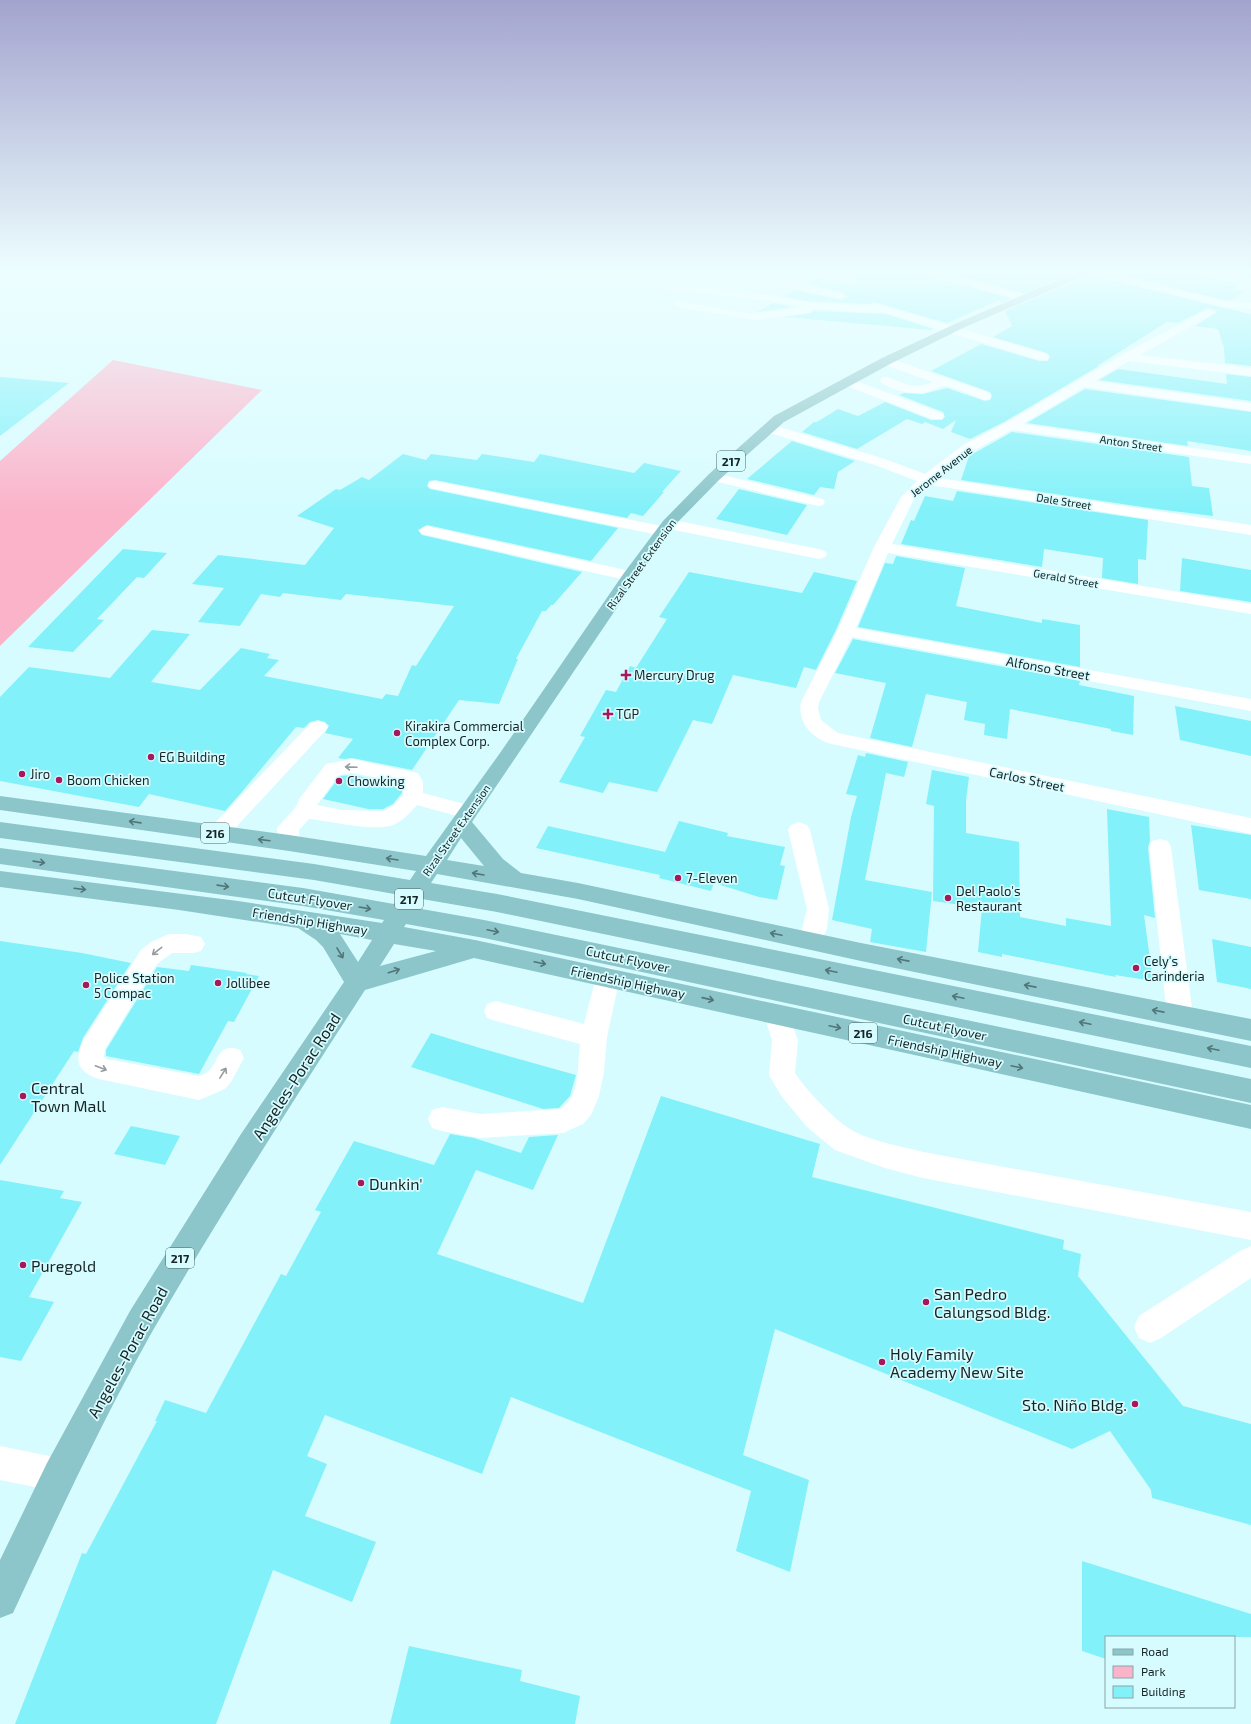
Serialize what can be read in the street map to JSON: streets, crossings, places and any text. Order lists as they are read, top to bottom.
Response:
{
  "streets": {
    "main road": [
      "217",
      "Rizal Street Extension",
      "216",
      "Cutcut Flyover",
      "Friendship Highway",
      "Angeles-Porac Road"
    ],
    "street": [
      "Anton Street",
      "Jerome Avenue",
      "Dale Street",
      "Gerald Street",
      "Alfonso Street",
      "Carlos Street"
    ]
  },
  "crossings": [
    ["Anton Street", "Jerome Avenue"],
    ["Jerome Avenue", "Dale Street"],
    ["Jerome Avenue", "Gerald Street"],
    ["Jerome Avenue", "Alfonso Street"],
    ["Jerome Avenue", "Carlos Street"],
    ["Dale Street", "Rizal Street Extension"],
    ["Rizal Street Extension", "216"],
    ["Rizal Street Extension", "Friendship Highway"],
    ["Rizal Street Extension", "Angeles-Porac Road"],
    ["Friendship Highway", "Angeles-Porac Road"]
  ],
  "places": {
    "health": ["Mercury Drug", "TGP"],
    "other": [
      "Kirakira Commercial Complex Corp.",
      "EG Building",
      "Jiro",
      "Boom Chicken",
      "Chowking",
      "7-Eleven",
      "Del Paolo's Restaurant",
      "Cely's Carinderia",
      "Jollibee",
      "Police Station 5 Compac",
      "Central Town Mall",
      "Dunkin'",
      "Puregold",
      "San Pedro Calungsod Bldg.",
      "Holy Family Academy New Site",
      "Sto. Niño Bldg."
    ]
  },
  "legend": ["Road", "Park", "Building"]
}
